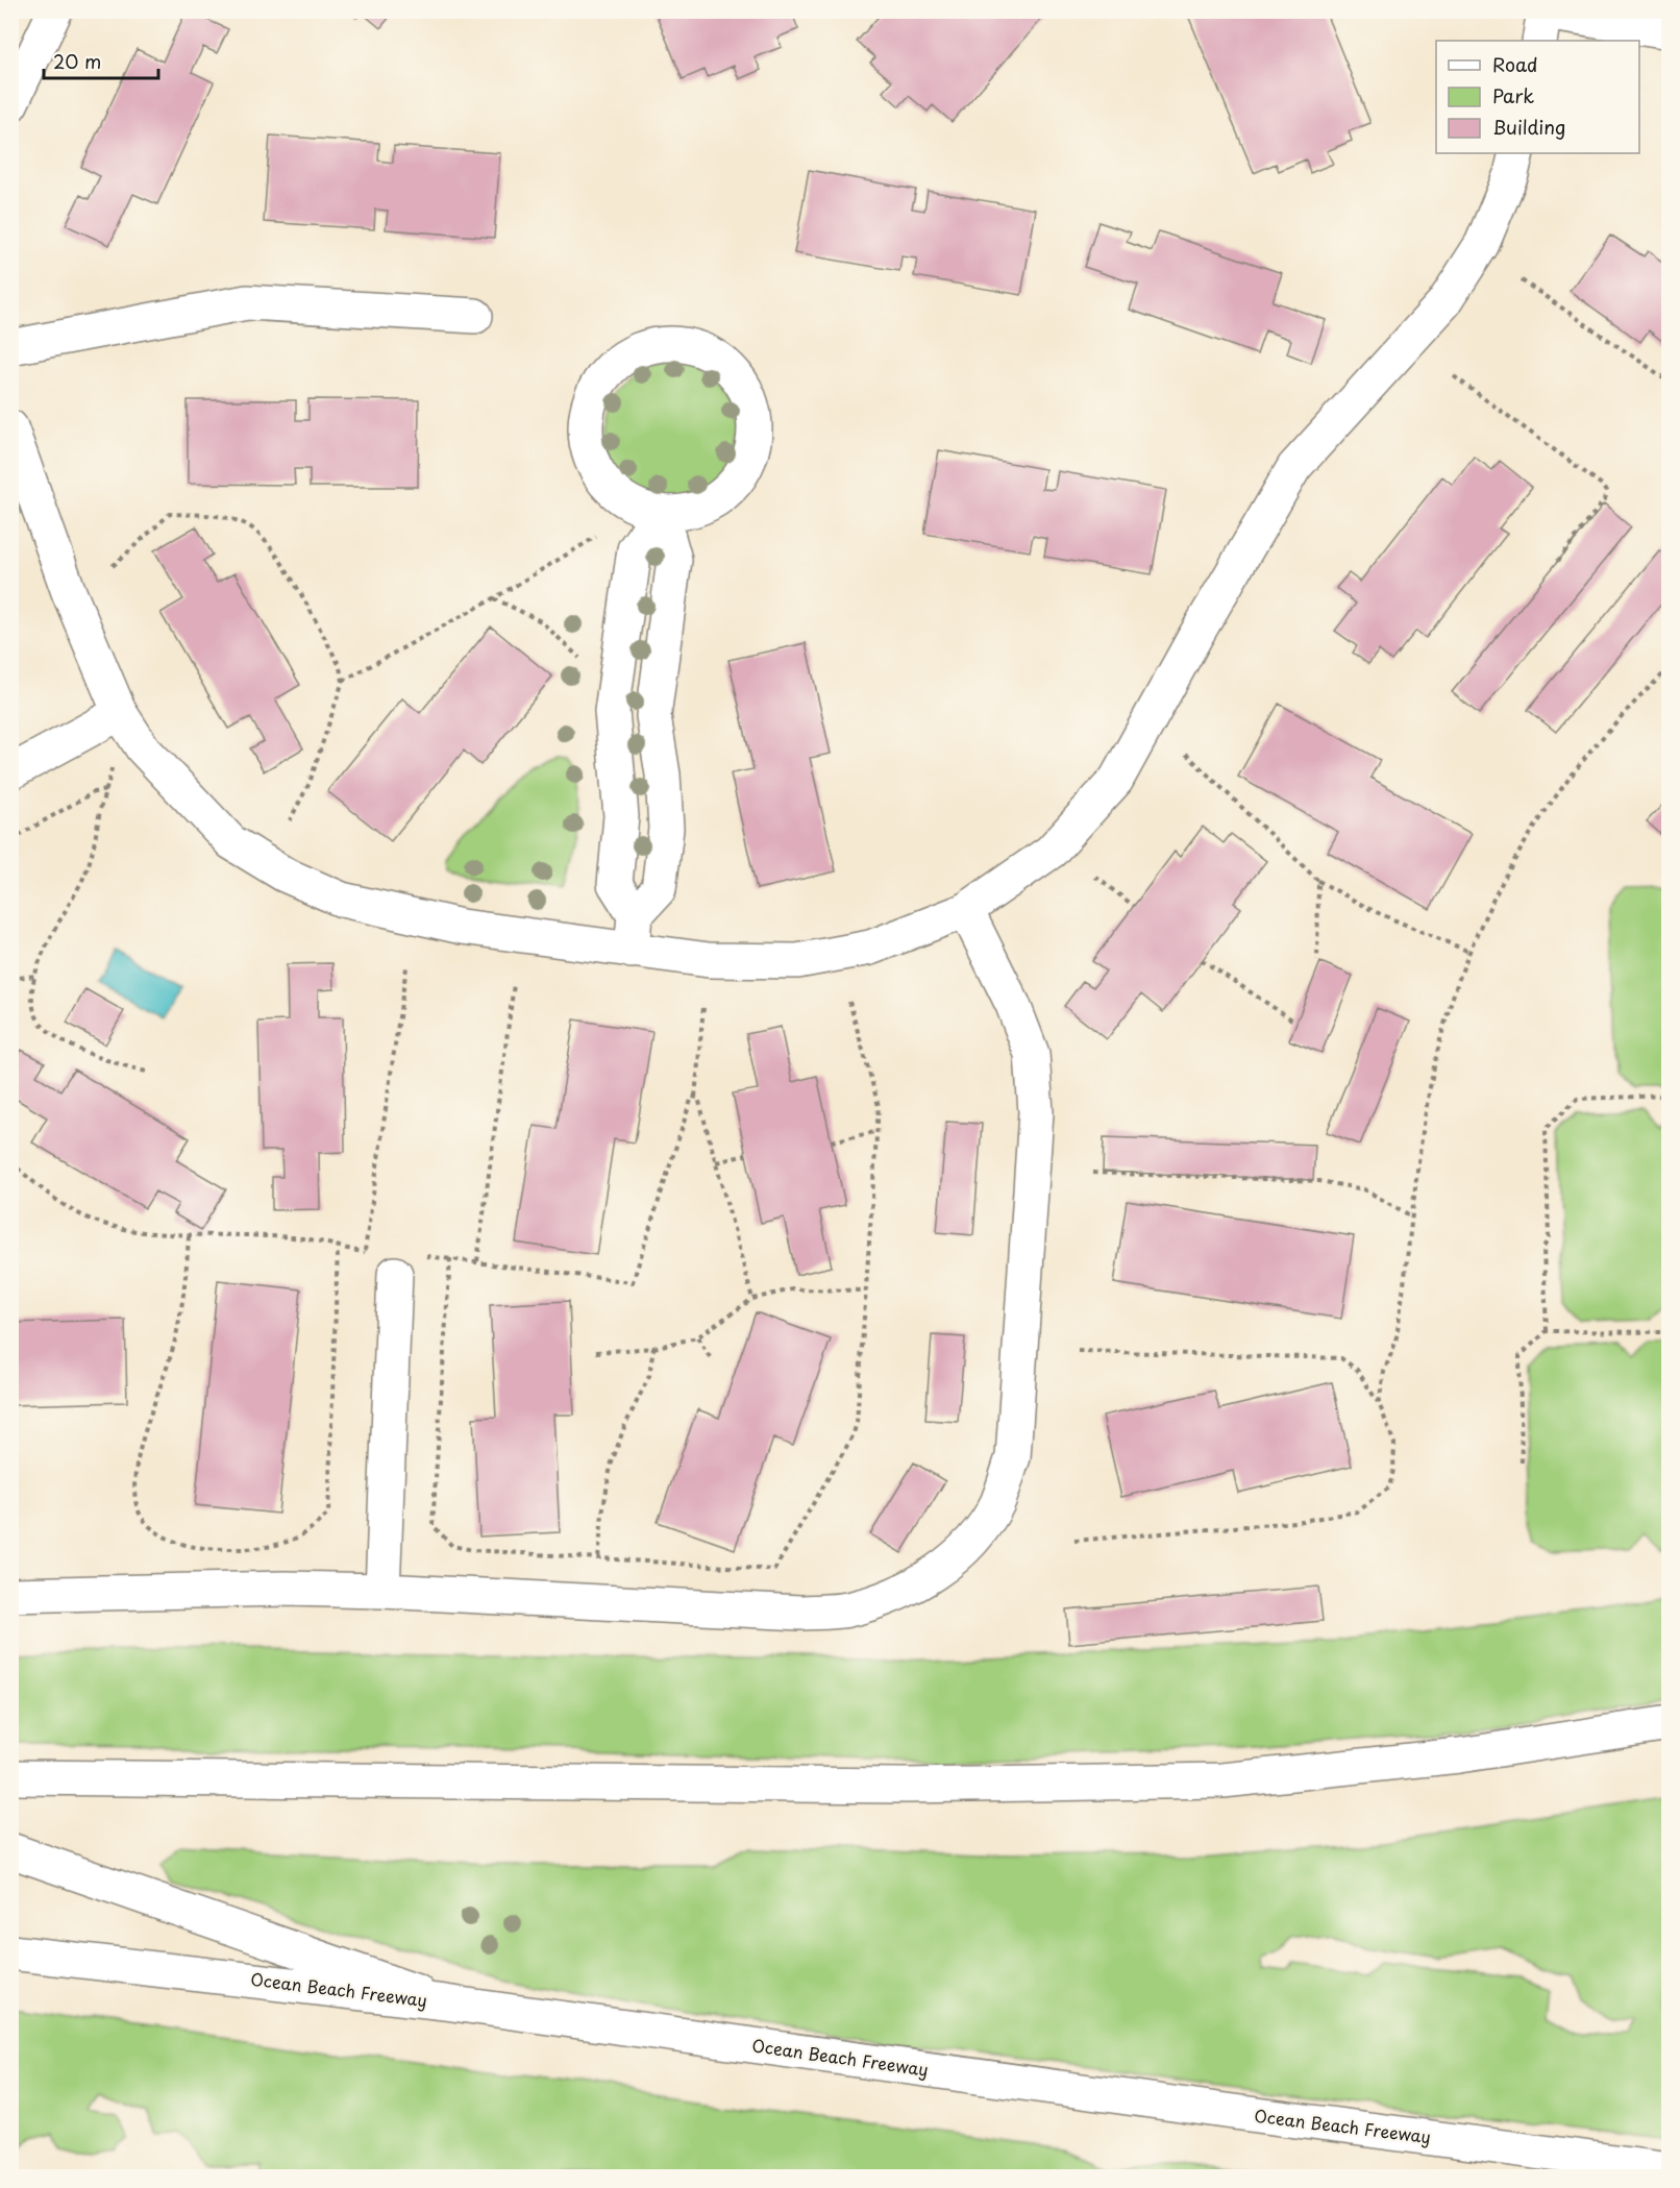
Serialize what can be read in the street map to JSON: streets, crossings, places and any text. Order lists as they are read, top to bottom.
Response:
{
  "streets": {
    "main road": ["Ocean Beach Freeway"]
  },
  "legend": ["Road", "Park", "Building"],
  "scale_bar": "20 m"
}
